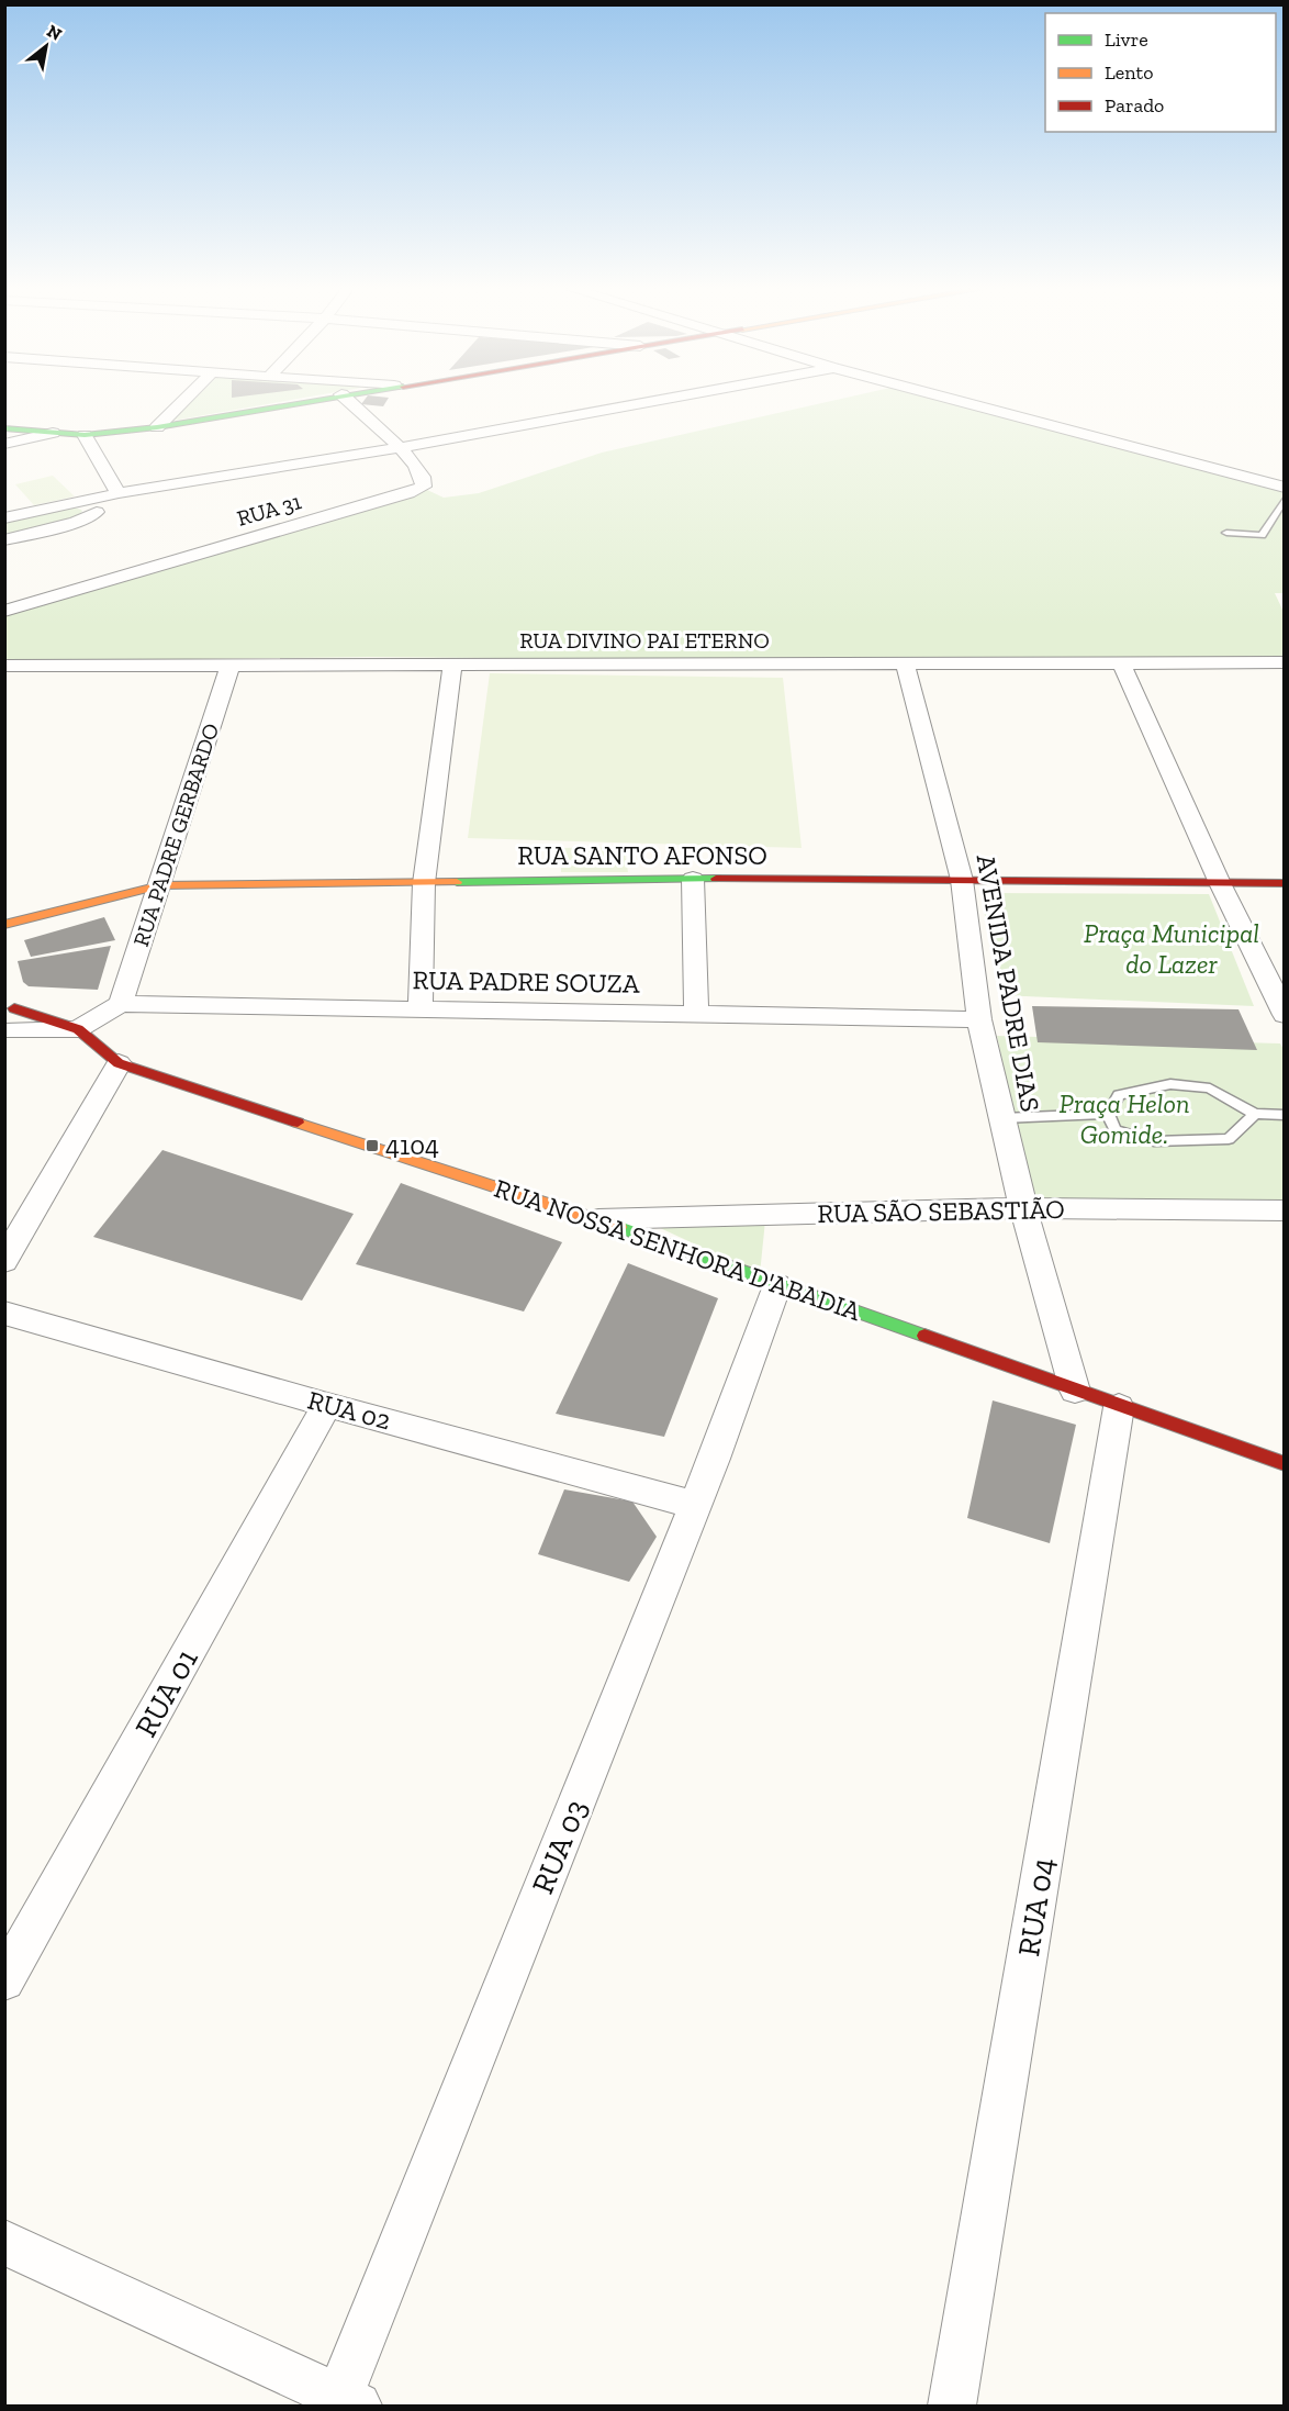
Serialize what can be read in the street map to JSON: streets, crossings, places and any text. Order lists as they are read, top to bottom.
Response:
{
  "streets": {
    "street": [
      "RUA 31",
      "RUA DIVINO PAI ETERNO",
      "RUA PADRE GERBARDO",
      "RUA SANTO AFONSO",
      "RUA PADRE SOUZA",
      "AVENIDA PADRE DIAS",
      "RUA SÃO SEBASTIÃO",
      "RUA NOSSA SENHORA D'ABADIA",
      "RUA 02",
      "RUA 01",
      "RUA 03",
      "RUA 04"
    ]
  },
  "crossings": [
    ["RUA DIVINO PAI ETERNO", "RUA PADRE GERBARDO"],
    ["RUA DIVINO PAI ETERNO", "AVENIDA PADRE DIAS"],
    ["RUA PADRE GERBARDO", "RUA SANTO AFONSO"],
    ["RUA PADRE GERBARDO", "RUA PADRE SOUZA"],
    ["RUA SANTO AFONSO", "AVENIDA PADRE DIAS"],
    ["RUA PADRE SOUZA", "AVENIDA PADRE DIAS"],
    ["AVENIDA PADRE DIAS", "RUA SÃO SEBASTIÃO"],
    ["AVENIDA PADRE DIAS", "RUA NOSSA SENHORA D'ABADIA"],
    ["RUA SÃO SEBASTIÃO", "RUA NOSSA SENHORA D'ABADIA"],
    ["RUA NOSSA SENHORA D'ABADIA", "RUA 03"],
    ["RUA NOSSA SENHORA D'ABADIA", "RUA 04"],
    ["RUA 02", "RUA 01"],
    ["RUA 02", "RUA 03"]
  ],
  "parks": ["Praça Municipal do Lazer", "Praça Helon Gomide."],
  "places": {
    "transit": ["4104"]
  },
  "legend": ["Livre", "Lento", "Parado"],
  "north": "top right"
}
